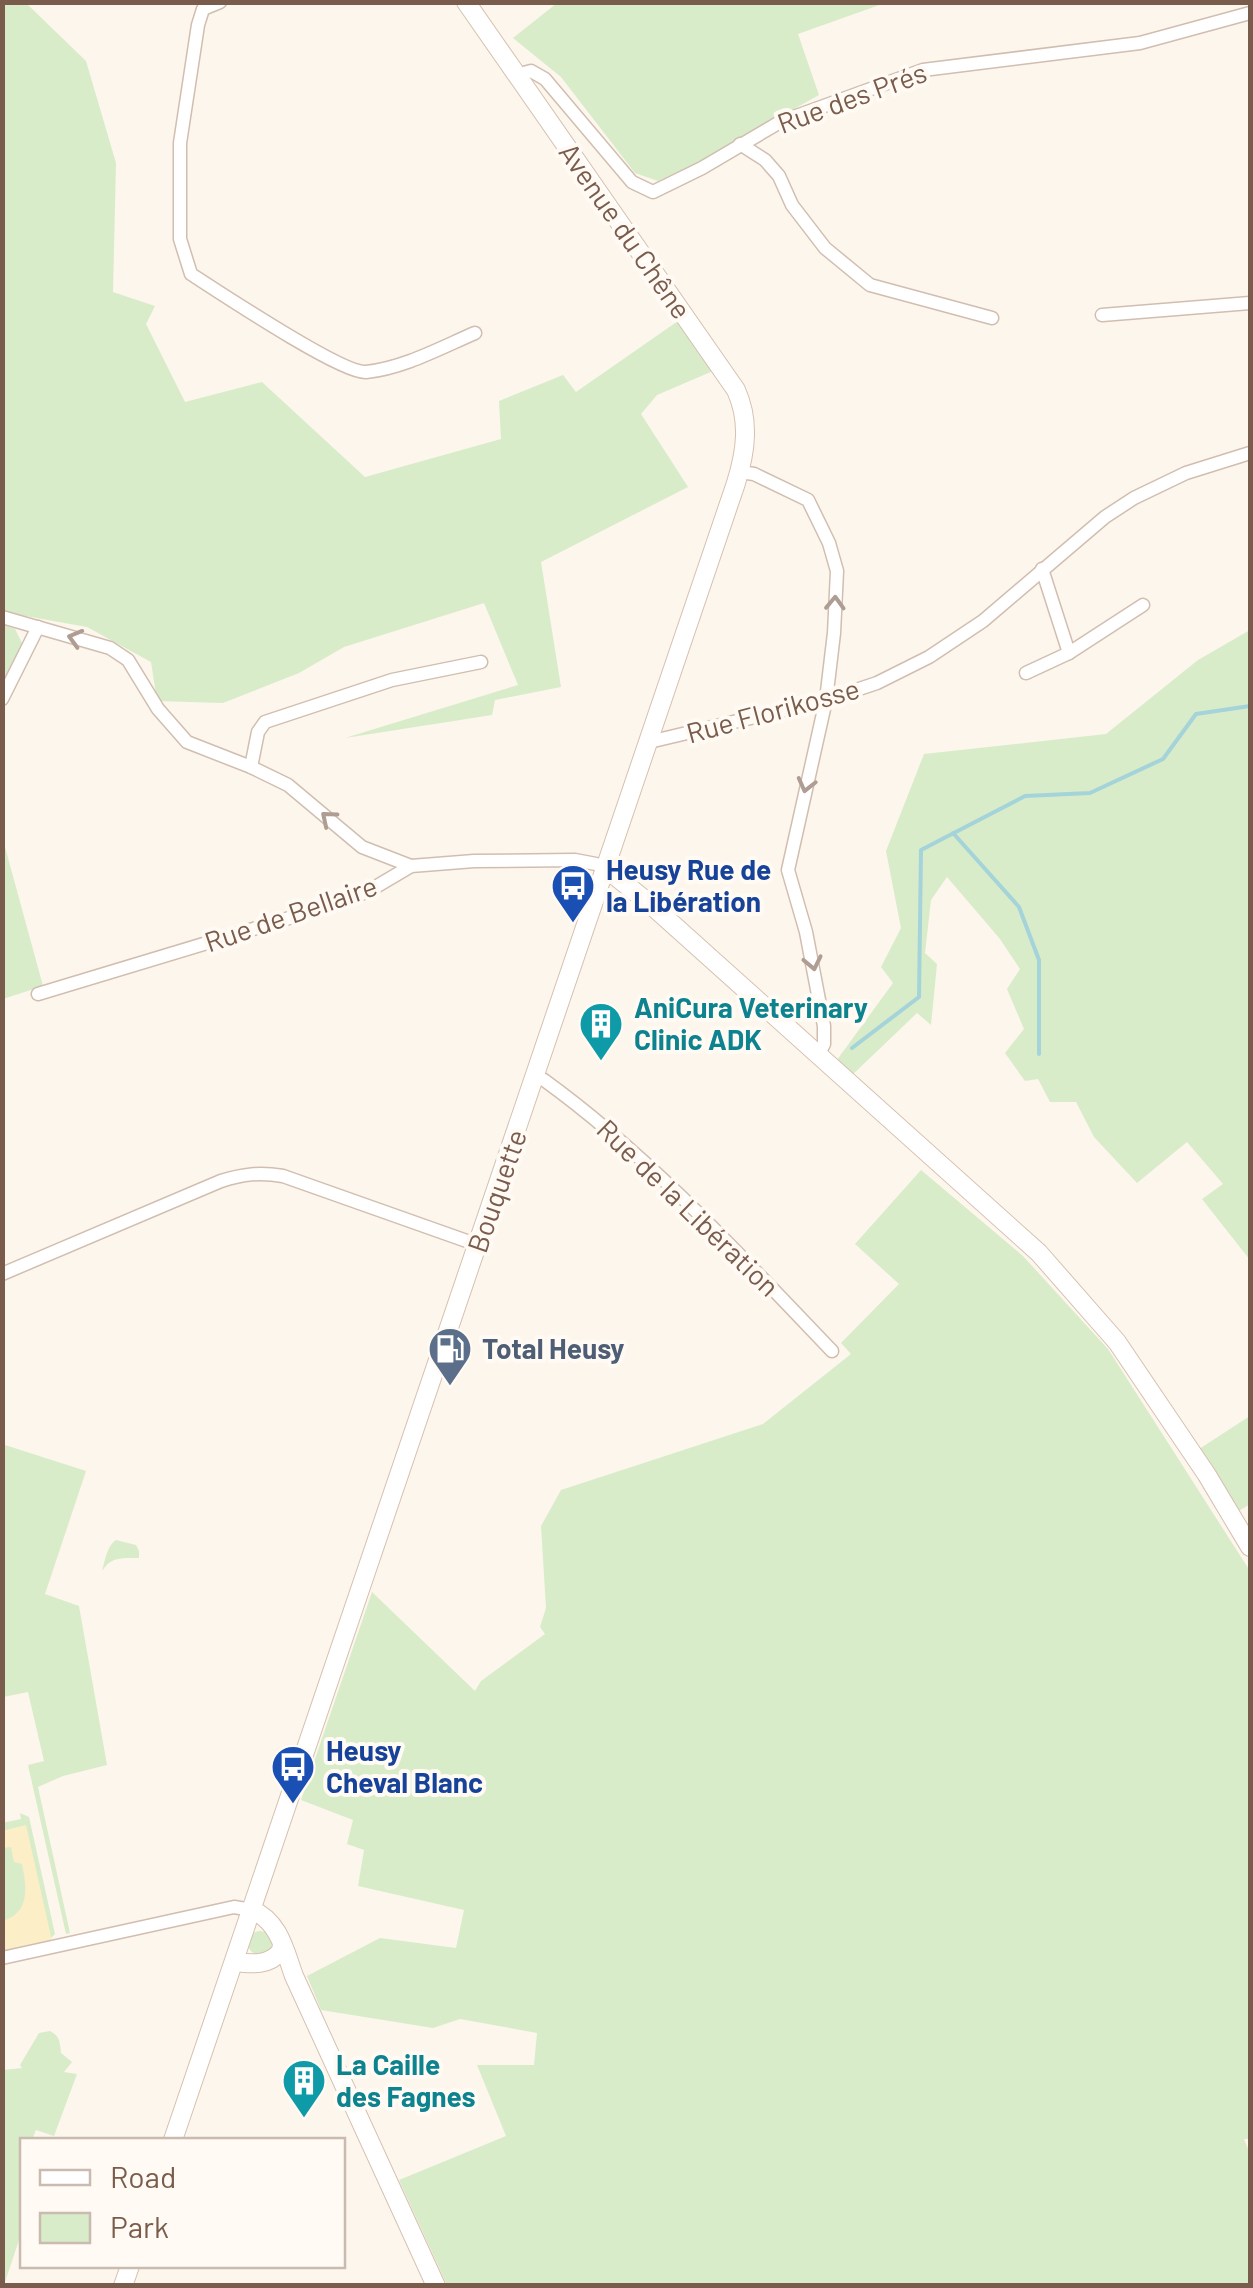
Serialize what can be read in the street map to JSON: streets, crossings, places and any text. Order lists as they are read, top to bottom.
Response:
{
  "streets": {
    "main road": ["Avenue du Chêne", "Bouquette"],
    "street": [
      "Rue des Prés",
      "Rue Florikosse",
      "Rue de Bellaire",
      "Rue de la Libération"
    ]
  },
  "crossings": [
    ["Rue des Prés", "Avenue du Chêne"],
    ["Avenue du Chêne", "Bouquette"],
    ["Rue Florikosse", "Bouquette"],
    ["Rue de Bellaire", "Bouquette"],
    ["Bouquette", "Rue de la Libération"]
  ],
  "places": {
    "bus stop": ["Heusy Rue de la Libération", "Heusy Cheval Blanc"],
    "building": ["AniCura Veterinary Clinic ADK", "La Caille des Fagnes"],
    "fuel station": ["Total Heusy"]
  },
  "legend": ["Road", "Park"]
}
